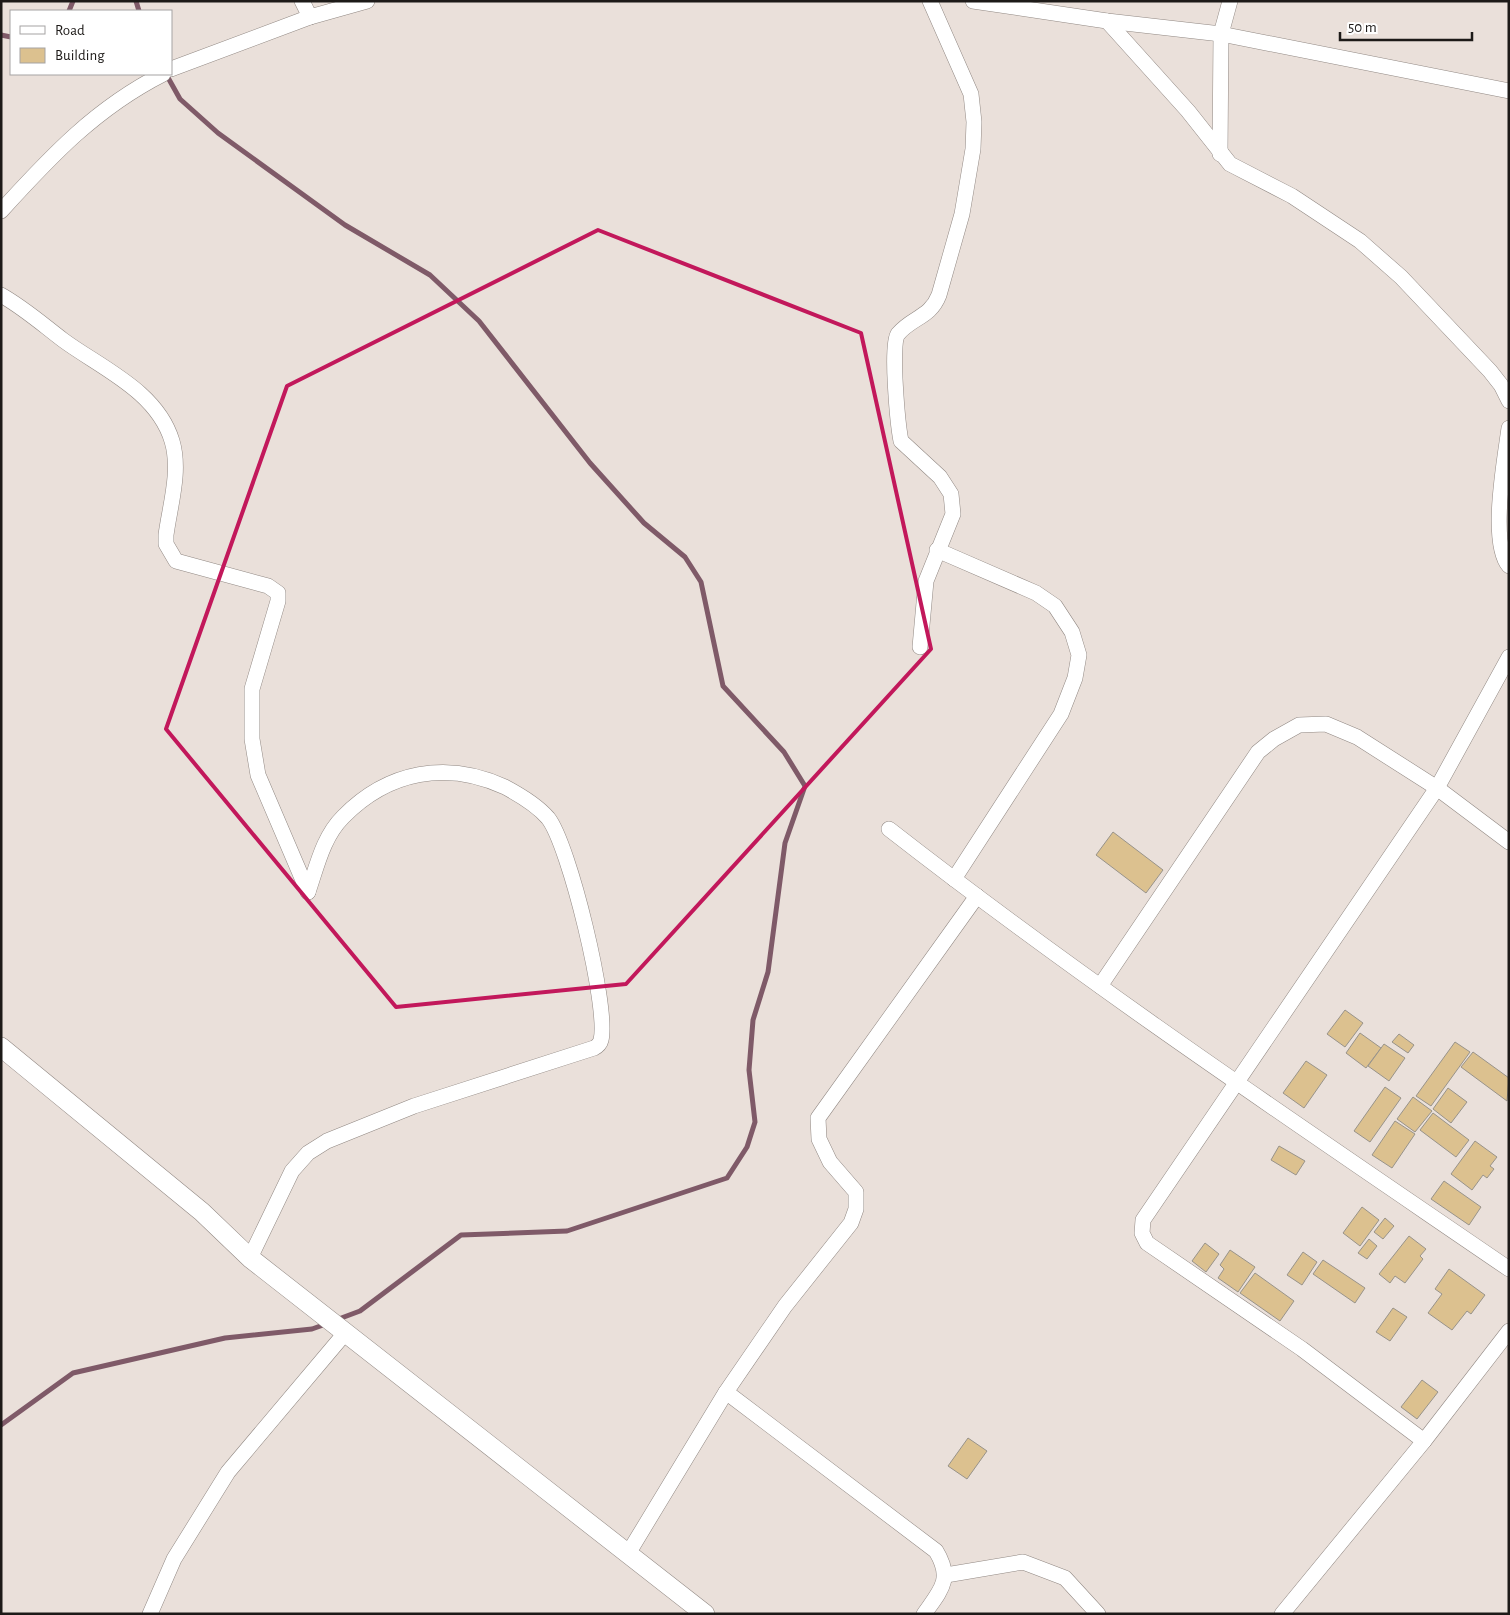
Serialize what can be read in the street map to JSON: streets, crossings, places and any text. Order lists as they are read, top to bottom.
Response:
{
  "legend": ["Road", "Building"],
  "scale_bar": "50 m"
}
